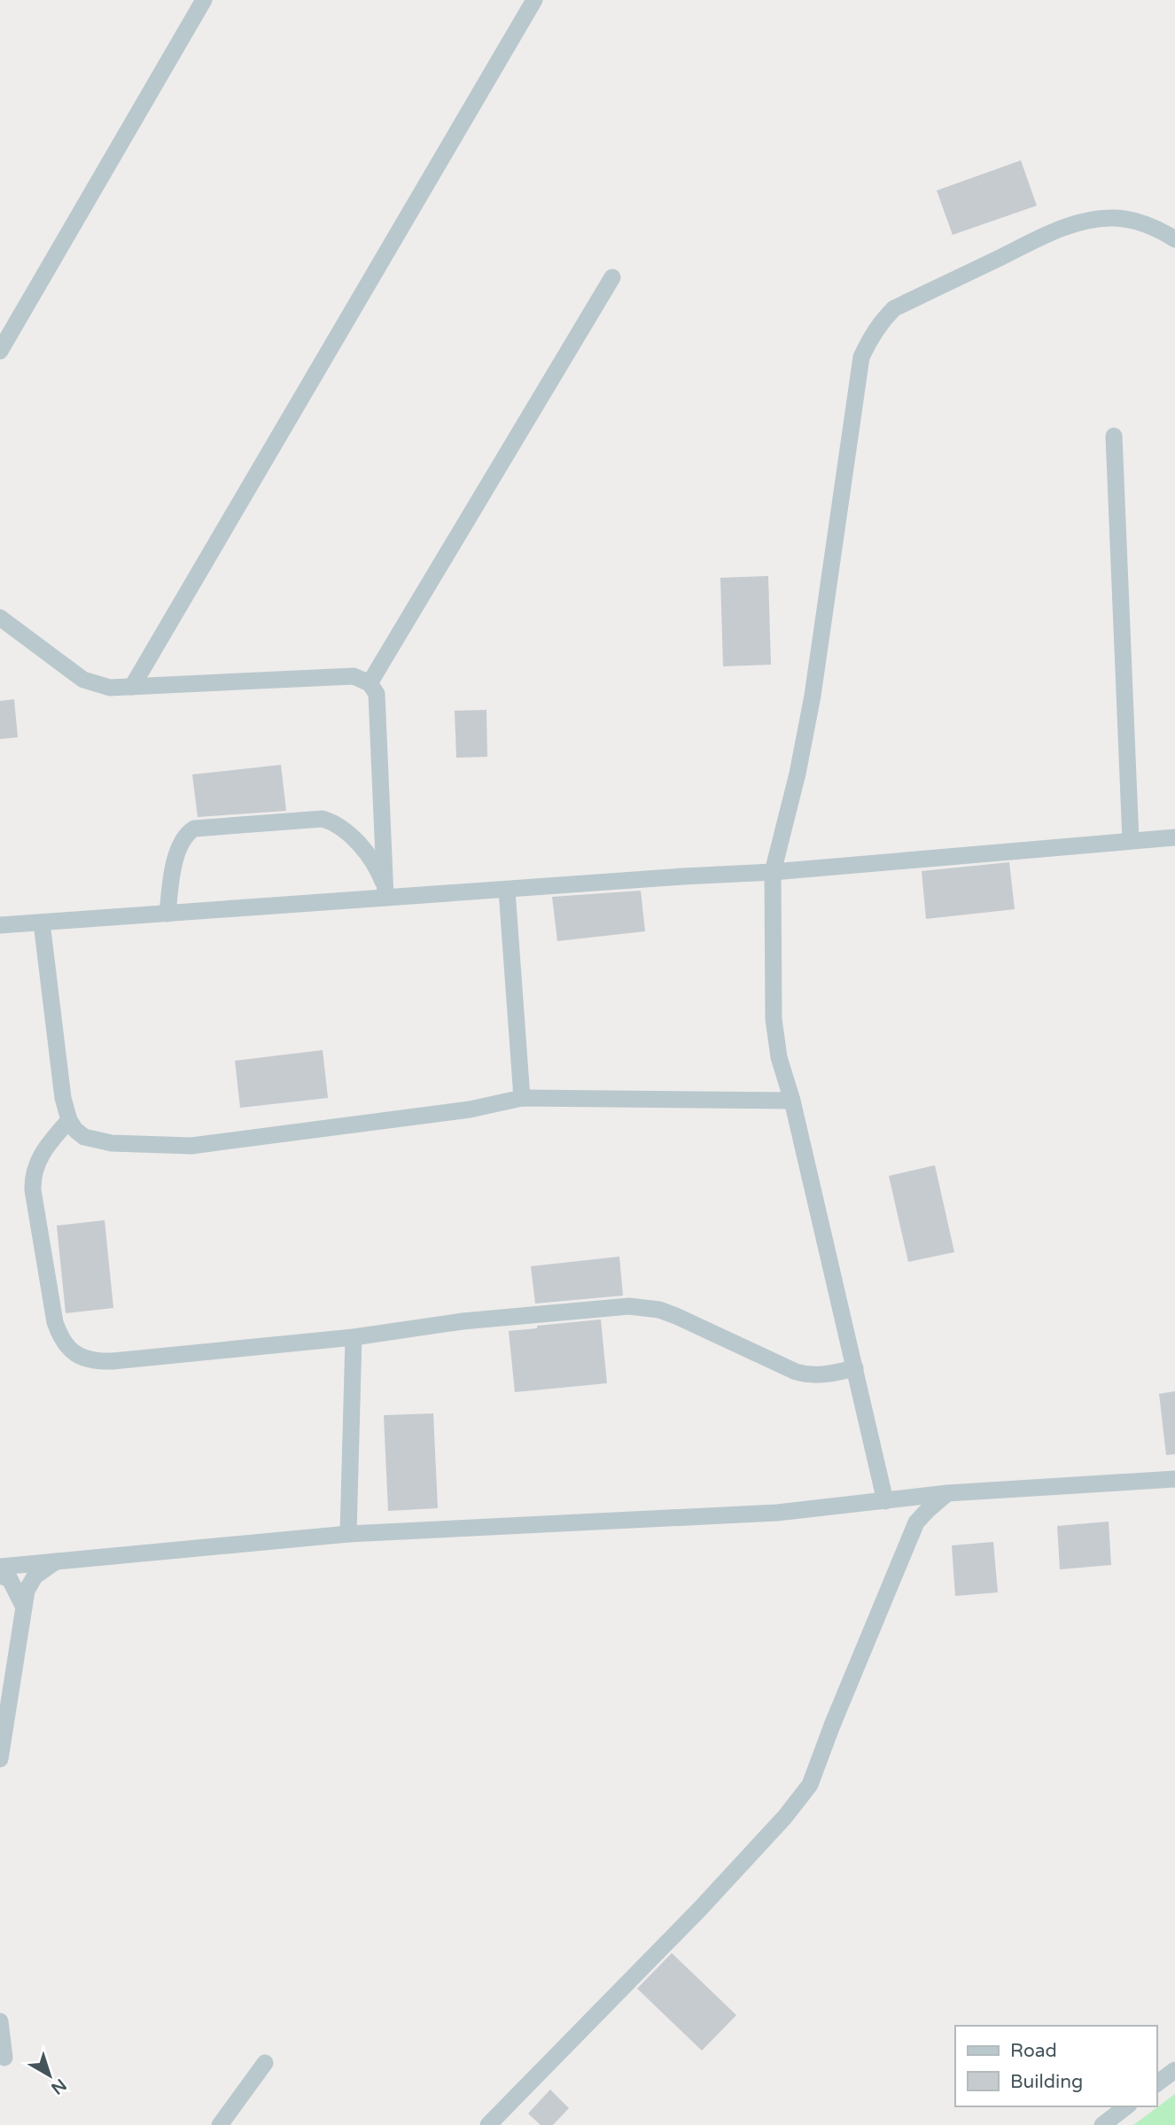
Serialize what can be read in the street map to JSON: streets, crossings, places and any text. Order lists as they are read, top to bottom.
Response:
{
  "legend": ["Road", "Building"],
  "north": "bottom right"
}
